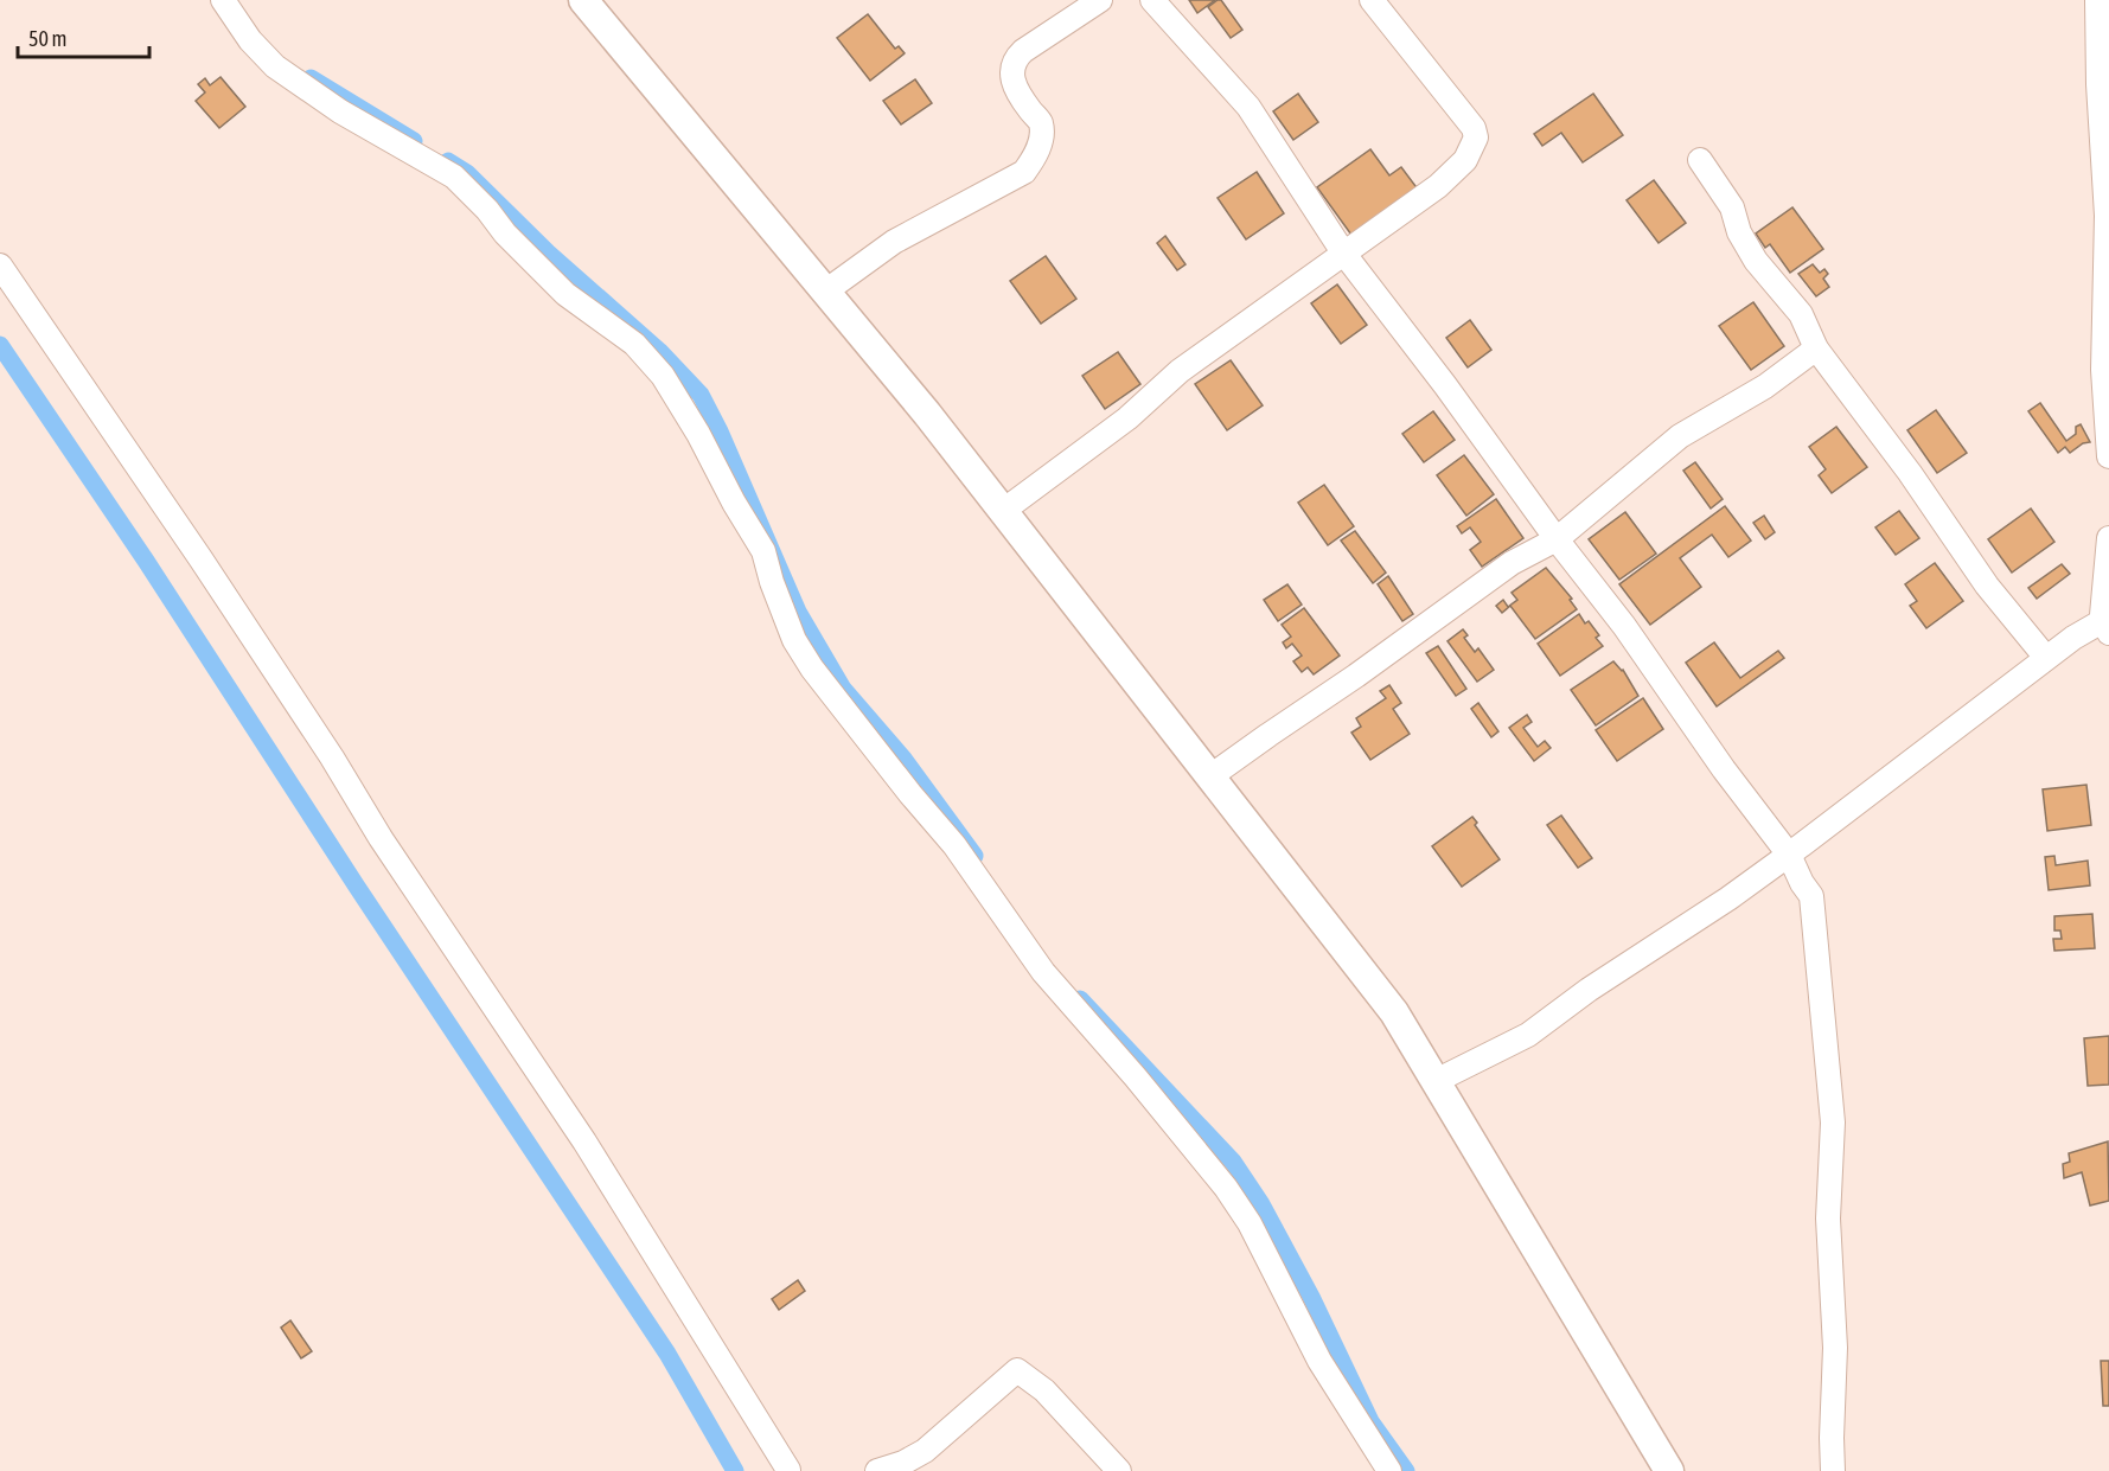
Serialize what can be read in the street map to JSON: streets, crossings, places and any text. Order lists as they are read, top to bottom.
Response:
{
  "scale_bar": "50 m"
}
